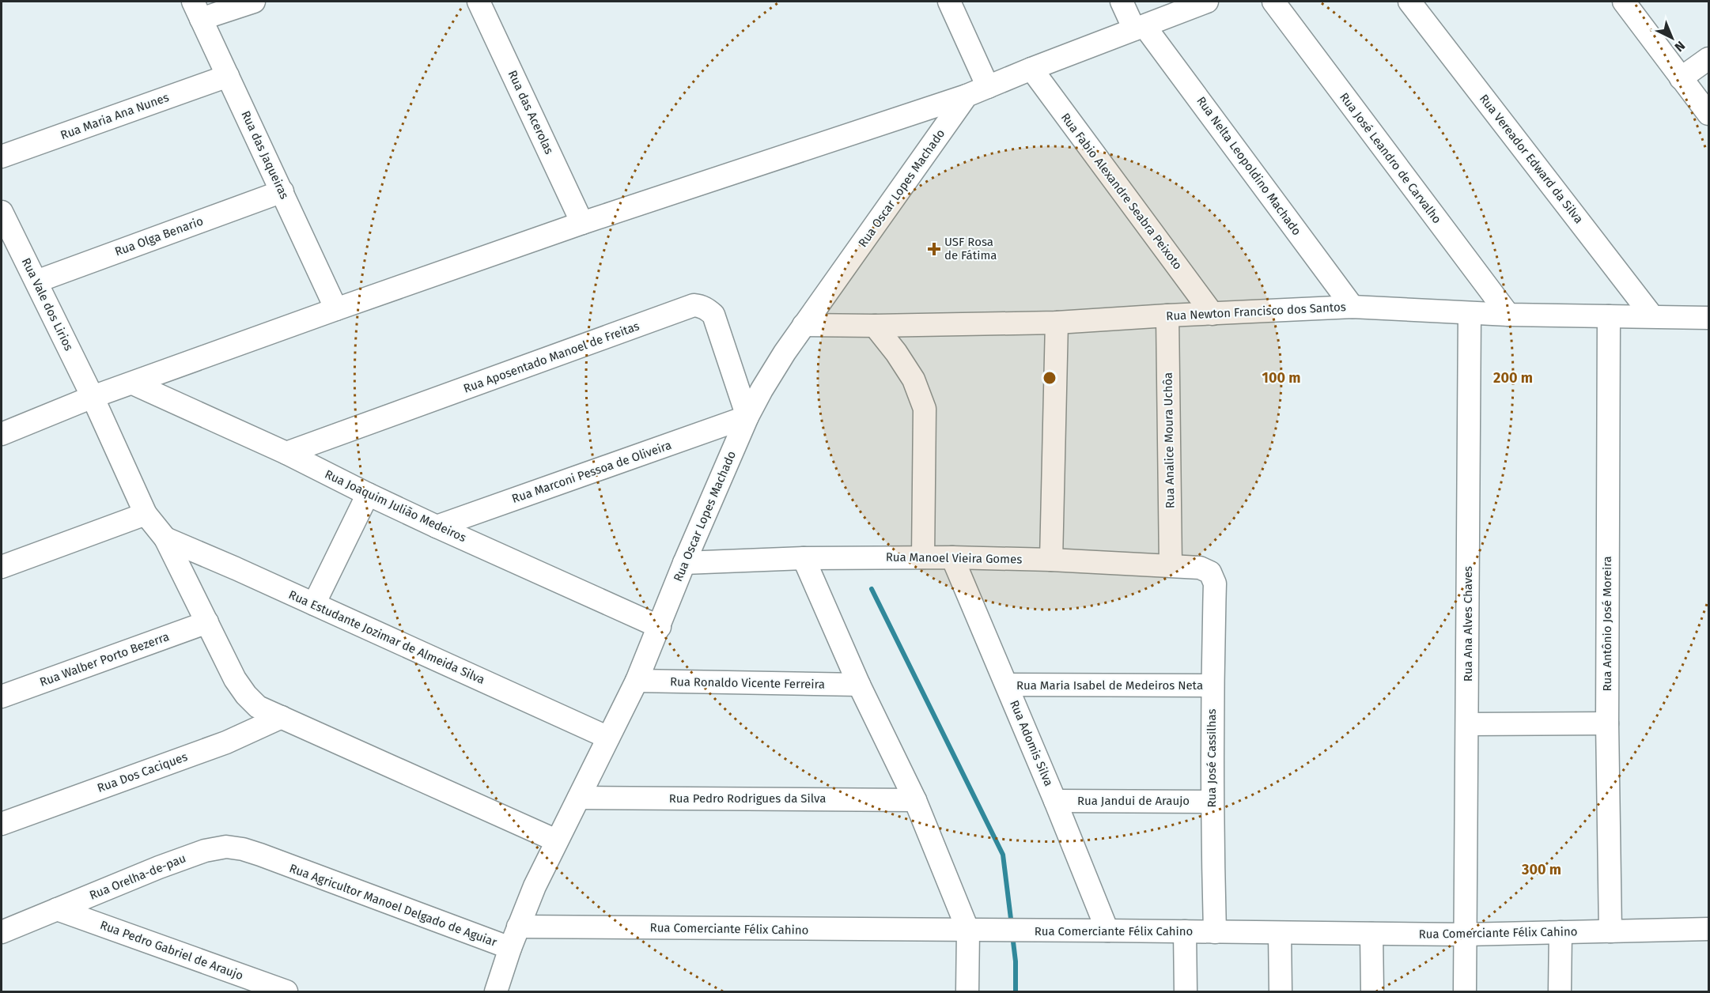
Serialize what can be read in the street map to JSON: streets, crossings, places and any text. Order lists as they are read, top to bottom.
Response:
{
  "streets": {
    "street": [
      "Rua das Acerolas",
      "Rua Maria Ana Nunes",
      "Rua das Jaqueiras",
      "Rua José Leandro de Carvalho",
      "Rua Vereador Edward da Silva",
      "Rua Nelta Leopoldino Machado",
      "Rua Oscar Lopes Machado",
      "Rua Fabio Alexandre Seabra Peixoto",
      "Rua Olga Benario",
      "Rua Vale dos Lirios",
      "Rua Newton Francisco dos Santos",
      "Rua Aposentado Manoel de Freitas",
      "Rua Analice Moura Uchôa",
      "Rua Marconi Pessoa de Oliveira",
      "Rua Joaquim Julião Medeiros",
      "Rua Manoel Vieira Gomes",
      "Rua Ana Alves Chaves",
      "Rua Antônio José Moreira",
      "Rua Estudante Jozimar de Almeida Silva",
      "Rua Walber Porto Bezerra",
      "Rua Ronaldo Vicente Ferreira",
      "Rua Maria Isabel de Medeiros Neta",
      "Rua Adomis Silva",
      "Rua José Cassilhas",
      "Rua Dos Caciques",
      "Rua Pedro Rodrigues da Silva",
      "Rua Jandui de Araujo",
      "Rua Orelha-de-pau",
      "Rua Agricultor Manoel Delgado de Aguiar",
      "Rua Comerciante Félix Cahino",
      "Rua Pedro Gabriel de Araujo"
    ]
  },
  "crossings": [
    ["Rua Maria Ana Nunes", "Rua das Jaqueiras"],
    ["Rua das Jaqueiras", "Rua Olga Benario"],
    ["Rua José Leandro de Carvalho", "Rua Newton Francisco dos Santos"],
    ["Rua Vereador Edward da Silva", "Rua Newton Francisco dos Santos"],
    ["Rua Nelta Leopoldino Machado", "Rua Newton Francisco dos Santos"],
    ["Rua Oscar Lopes Machado", "Rua Newton Francisco dos Santos"],
    ["Rua Oscar Lopes Machado", "Rua Aposentado Manoel de Freitas"],
    ["Rua Oscar Lopes Machado", "Rua Marconi Pessoa de Oliveira"],
    ["Rua Oscar Lopes Machado", "Rua Joaquim Julião Medeiros"],
    ["Rua Oscar Lopes Machado", "Rua Manoel Vieira Gomes"],
    ["Rua Oscar Lopes Machado", "Rua Estudante Jozimar de Almeida Silva"],
    ["Rua Oscar Lopes Machado", "Rua Ronaldo Vicente Ferreira"],
    ["Rua Oscar Lopes Machado", "Rua Pedro Rodrigues da Silva"],
    ["Rua Oscar Lopes Machado", "Rua Agricultor Manoel Delgado de Aguiar"],
    ["Rua Oscar Lopes Machado", "Rua Comerciante Félix Cahino"],
    ["Rua Fabio Alexandre Seabra Peixoto", "Rua Newton Francisco dos Santos"],
    ["Rua Olga Benario", "Rua Vale dos Lirios"],
    ["Rua Vale dos Lirios", "Rua Estudante Jozimar de Almeida Silva"],
    ["Rua Newton Francisco dos Santos", "Rua Analice Moura Uchôa"],
    ["Rua Newton Francisco dos Santos", "Rua Ana Alves Chaves"],
    ["Rua Newton Francisco dos Santos", "Rua Antônio José Moreira"],
    ["Rua Aposentado Manoel de Freitas", "Rua Marconi Pessoa de Oliveira"],
    ["Rua Aposentado Manoel de Freitas", "Rua Joaquim Julião Medeiros"],
    ["Rua Analice Moura Uchôa", "Rua Manoel Vieira Gomes"],
    ["Rua Marconi Pessoa de Oliveira", "Rua Joaquim Julião Medeiros"],
    ["Rua Manoel Vieira Gomes", "Rua Adomis Silva"],
    ["Rua Manoel Vieira Gomes", "Rua José Cassilhas"],
    ["Rua Ana Alves Chaves", "Rua Comerciante Félix Cahino"],
    ["Rua Antônio José Moreira", "Rua Comerciante Félix Cahino"],
    ["Rua Maria Isabel de Medeiros Neta", "Rua Adomis Silva"],
    ["Rua Maria Isabel de Medeiros Neta", "Rua José Cassilhas"],
    ["Rua Adomis Silva", "Rua Jandui de Araujo"],
    ["Rua Adomis Silva", "Rua Comerciante Félix Cahino"],
    ["Rua José Cassilhas", "Rua Jandui de Araujo"],
    ["Rua José Cassilhas", "Rua Comerciante Félix Cahino"],
    ["Rua Orelha-de-pau", "Rua Agricultor Manoel Delgado de Aguiar"],
    ["Rua Orelha-de-pau", "Rua Pedro Gabriel de Araujo"]
  ],
  "places": {
    "health": ["USF Rosa de Fátima"]
  },
  "north": "bottom right",
  "rings": ["100 m", "200 m", "300 m"]
}
